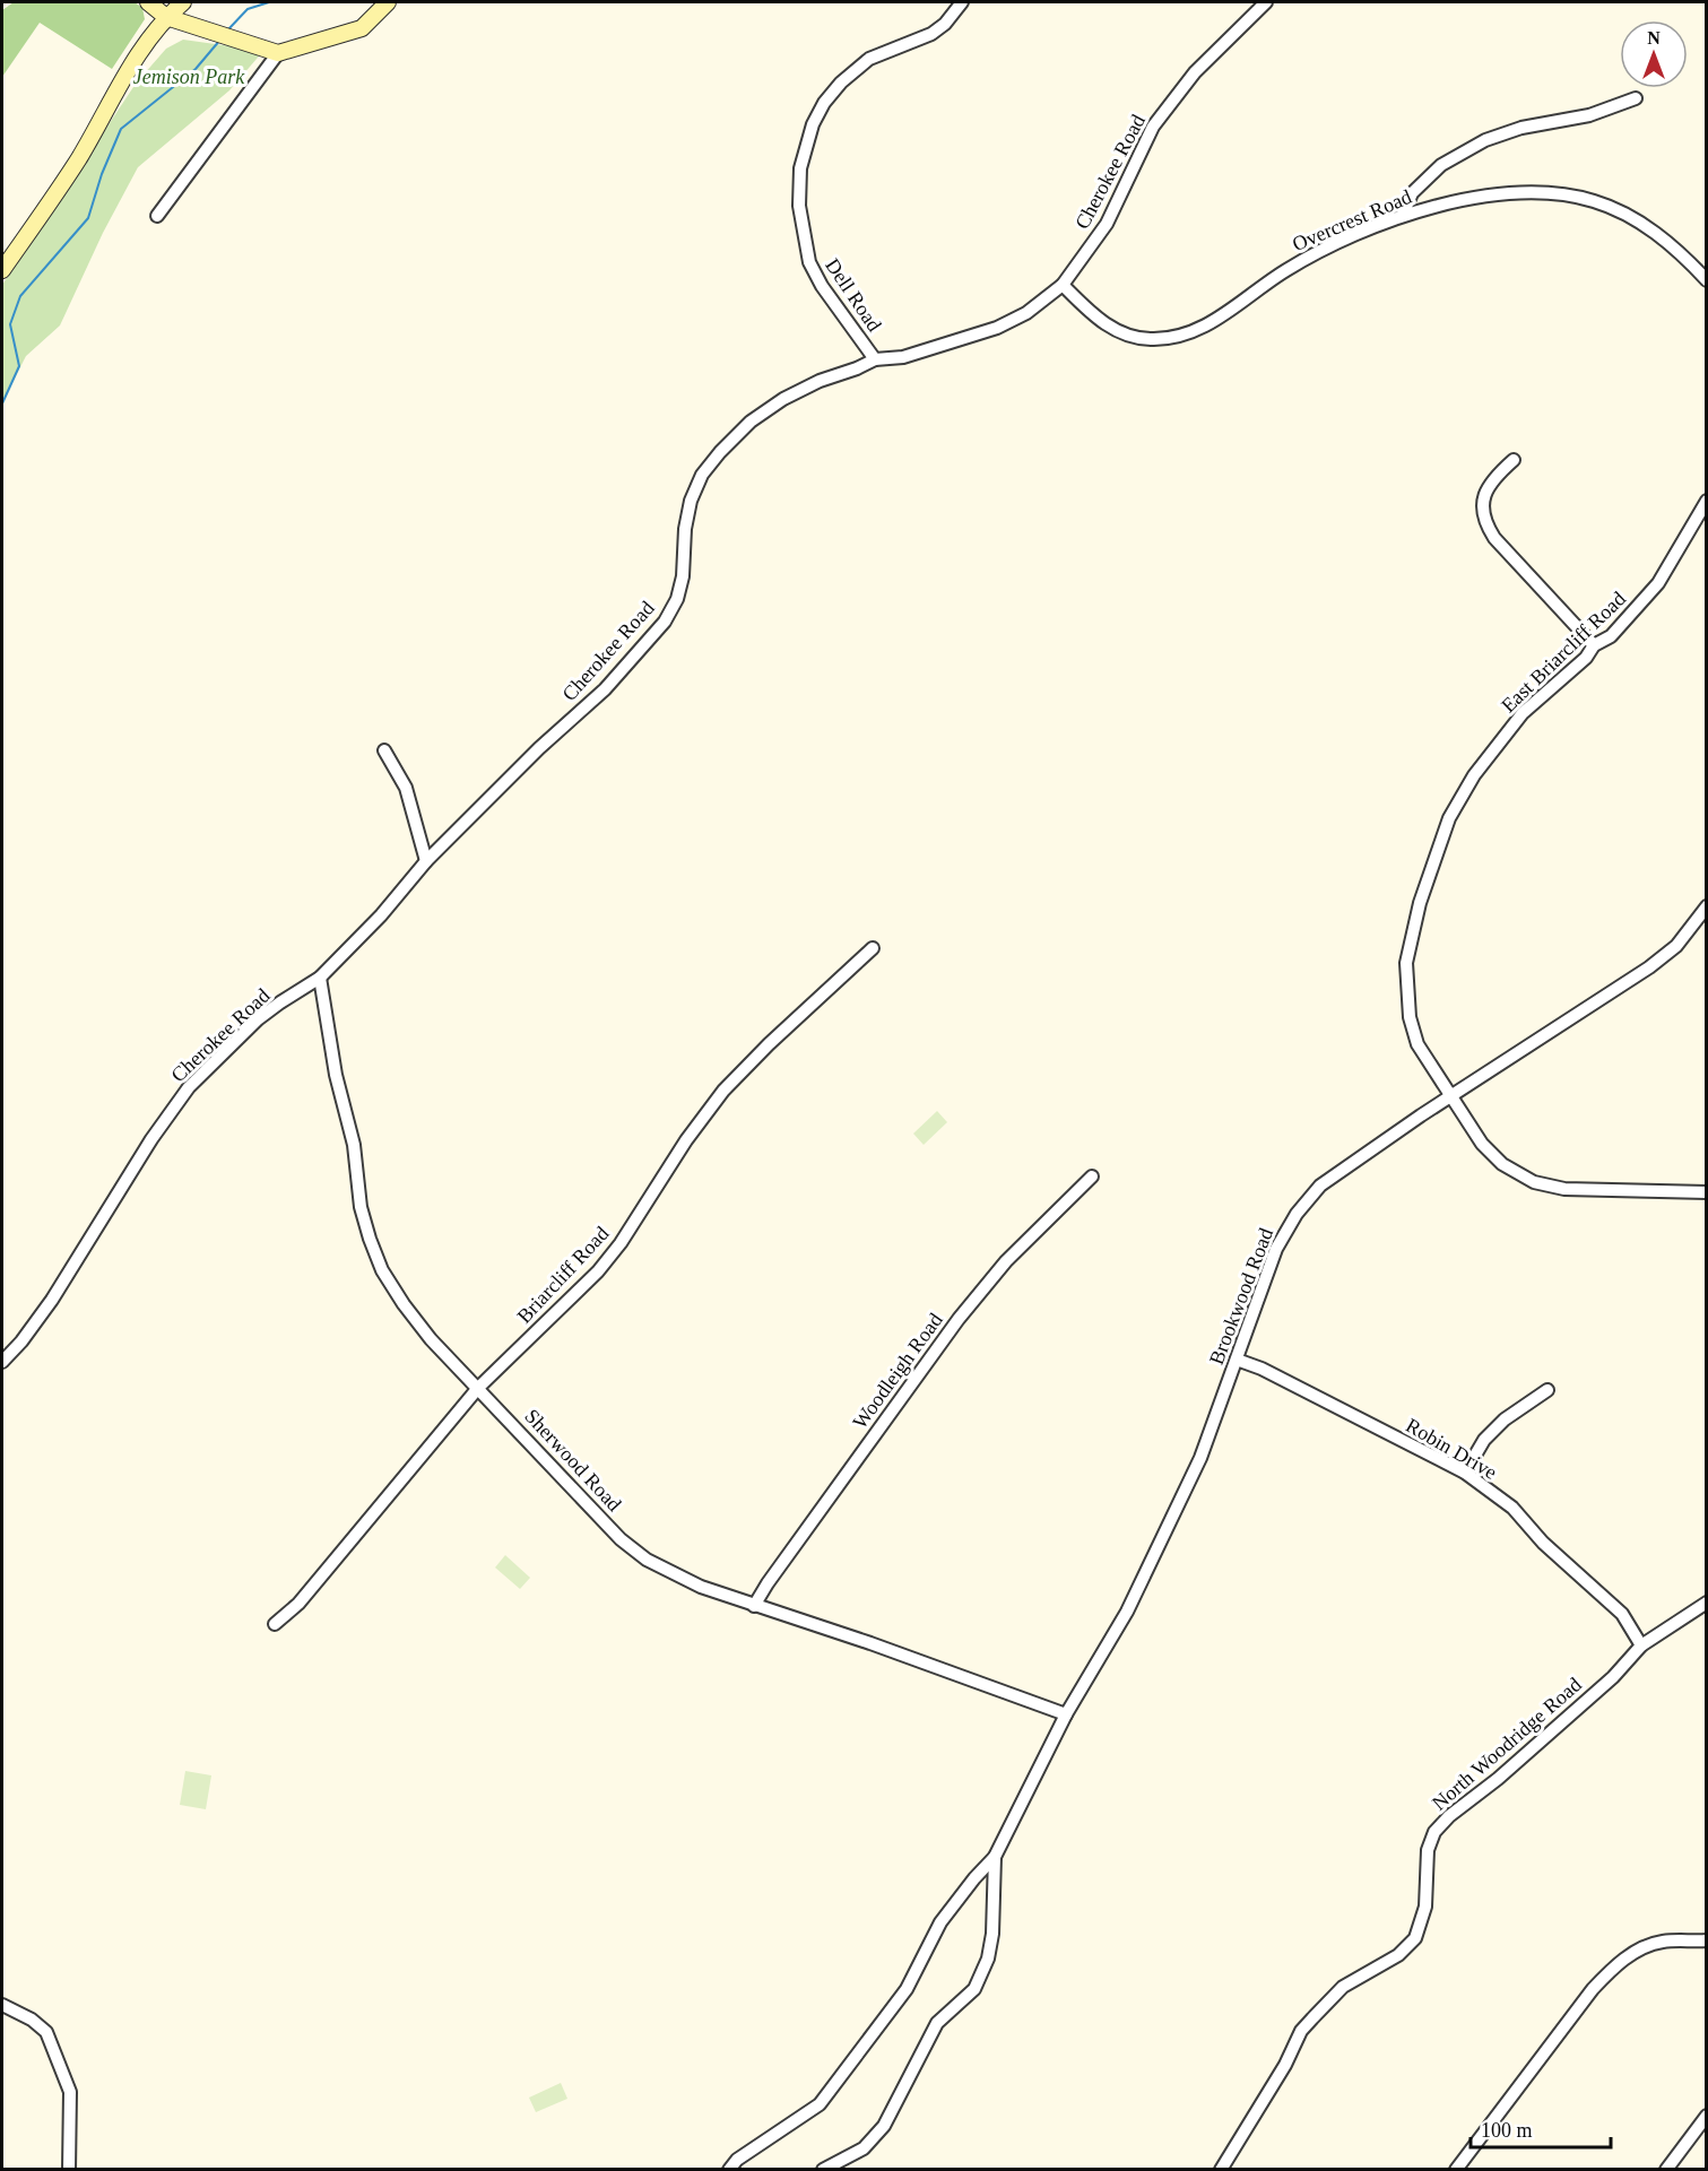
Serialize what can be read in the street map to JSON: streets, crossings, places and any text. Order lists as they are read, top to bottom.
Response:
{
  "streets": {
    "street": [
      "Cherokee Road",
      "Overcrest Road",
      "Dell Road",
      "East Briarcliff Road",
      "Briarcliff Road",
      "Brookwood Road",
      "Woodleigh Road",
      "Robin Drive",
      "Sherwood Road",
      "North Woodridge Road"
    ]
  },
  "crossings": [
    ["Cherokee Road", "Overcrest Road"],
    ["Cherokee Road", "Dell Road"],
    ["Cherokee Road", "Sherwood Road"],
    ["East Briarcliff Road", "Brookwood Road"],
    ["Briarcliff Road", "Sherwood Road"],
    ["Brookwood Road", "Robin Drive"],
    ["Brookwood Road", "Sherwood Road"],
    ["Woodleigh Road", "Sherwood Road"],
    ["Robin Drive", "North Woodridge Road"]
  ],
  "parks": ["Jemison Park"],
  "scale_bar": "100 m",
  "north": "top"
}
